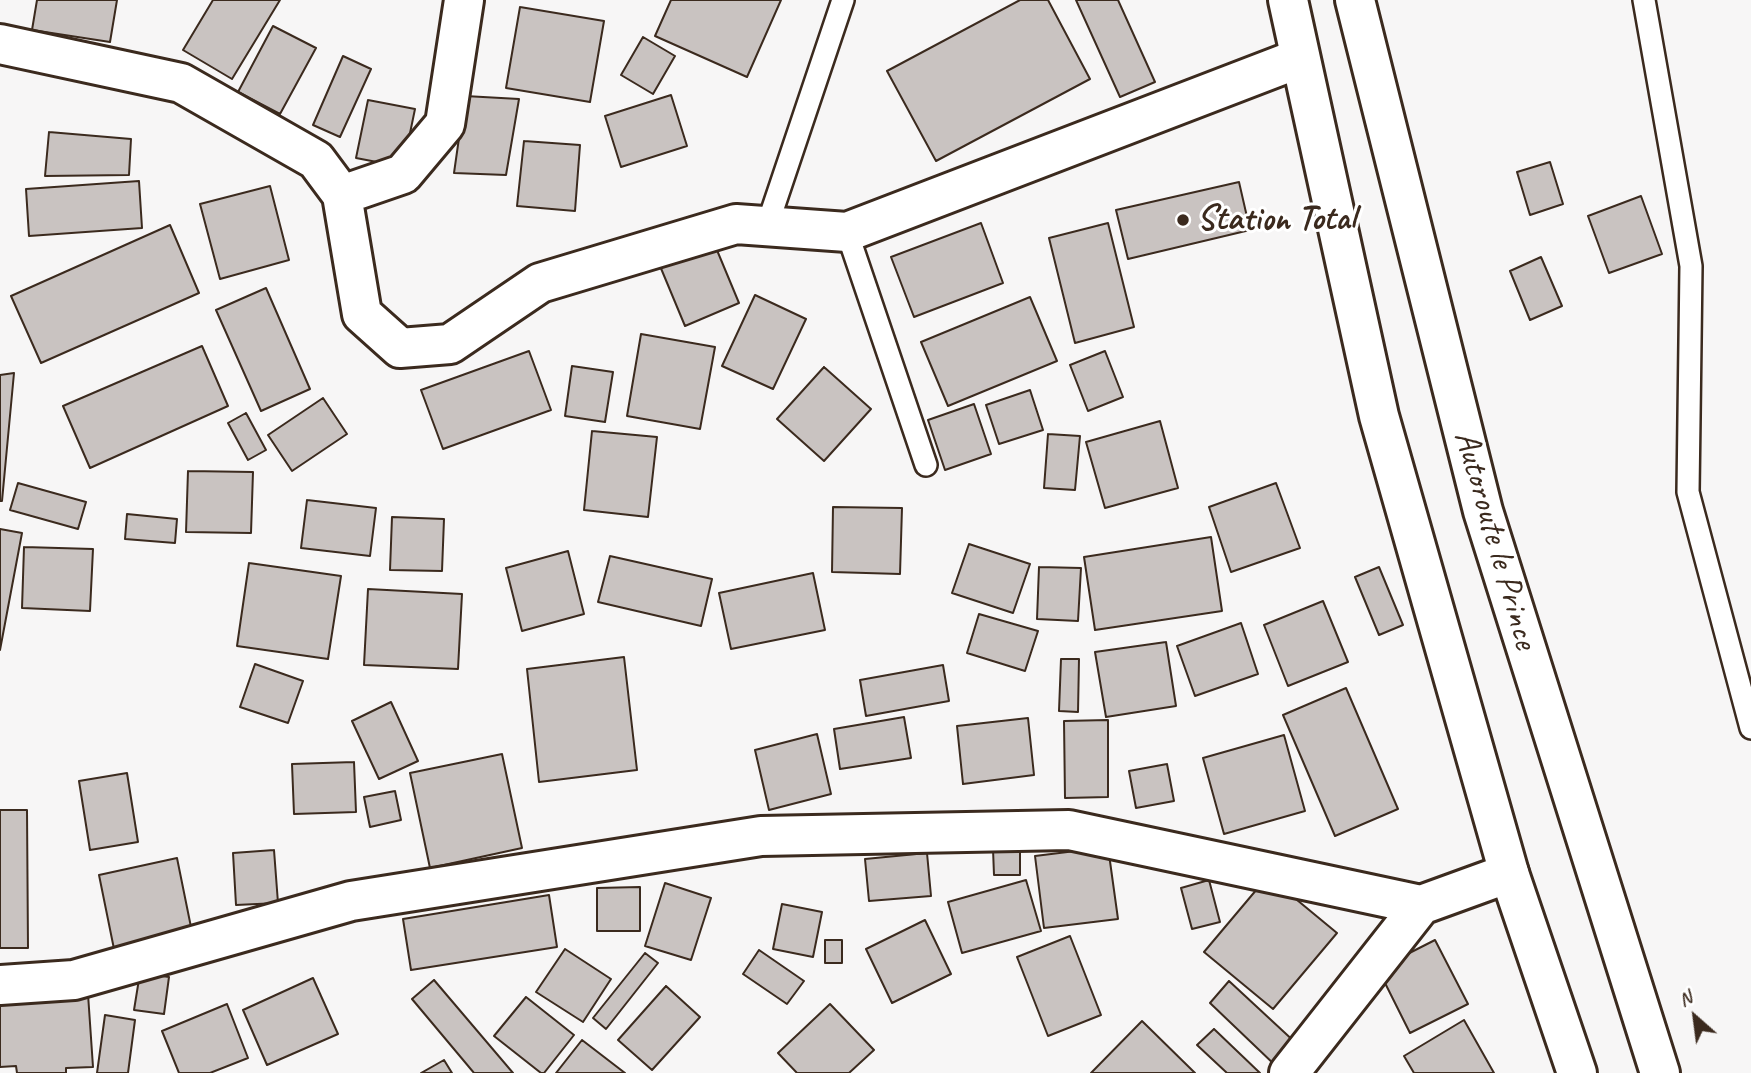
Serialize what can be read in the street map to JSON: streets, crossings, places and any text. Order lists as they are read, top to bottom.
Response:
{
  "streets": {
    "street": ["Autoroute le Prince"]
  },
  "places": ["Station Total"],
  "north": "top left"
}
